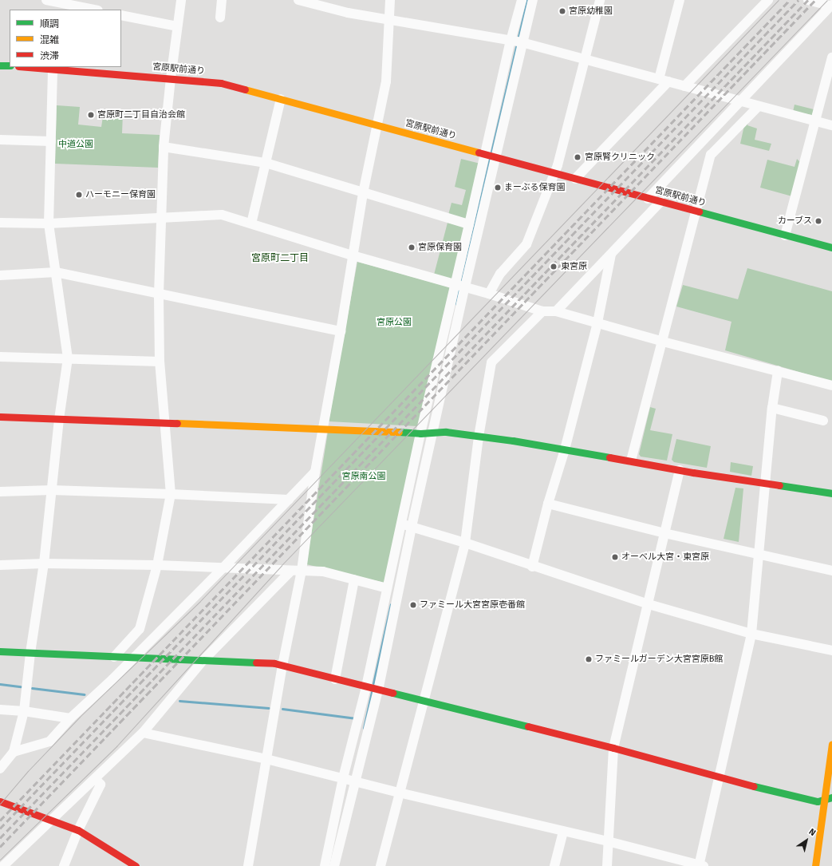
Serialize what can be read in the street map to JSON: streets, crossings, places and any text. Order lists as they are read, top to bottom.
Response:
{
  "streets": {
    "street": ["宮原駅前通り"]
  },
  "districts": ["宮原町二丁目"],
  "parks": ["中道公園", "宮原公園", "宮原南公園"],
  "places": [
    "宮原幼稚園",
    "宮原町二丁目自治会館",
    "宮原腎クリニック",
    "まーぶる保育園",
    "ハーモニー保育園",
    "カーブス",
    "宮原保育園",
    "東宮原",
    "オーベル大宮・東宮原",
    "ファミール大宮宮原壱番館",
    "ファミールガーデン大宮宮原B館"
  ],
  "legend": ["順調", "混雑", "渋滞"],
  "north": "top right"
}
